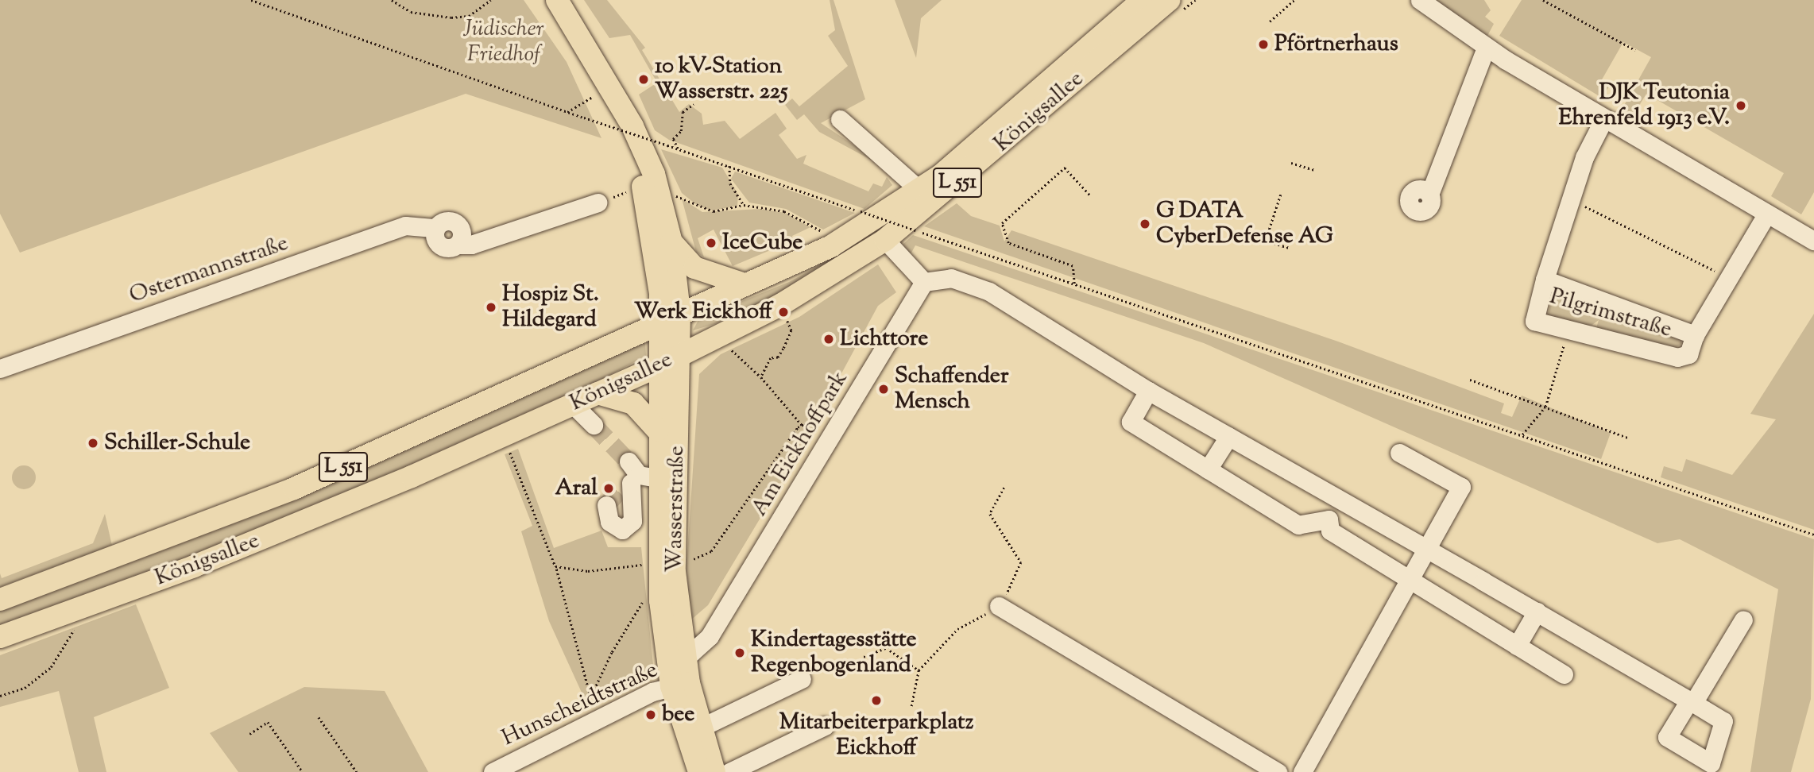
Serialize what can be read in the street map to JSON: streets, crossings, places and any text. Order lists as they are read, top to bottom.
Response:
{
  "streets": {
    "main road": ["Königsallee", "L 551", "Wasserstraße"],
    "street": [
      "Ostermannstraße",
      "Pilgrimstraße",
      "Am Eickhoffpark",
      "Hunscheidtstraße"
    ]
  },
  "crossings": [
    ["Königsallee", "Wasserstraße"],
    ["Am Eickhoffpark", "Wasserstraße"],
    ["Wasserstraße", "Hunscheidtstraße"]
  ],
  "parks": ["Jüdischer Friedhof"],
  "places": [
    "Pförtnerhaus",
    "10 kV-Station Wasserstr. 225",
    "DJK Teutonia Ehrenfeld 1913 e.V.",
    "G DATA CyberDefense AG",
    "IceCube",
    "Hospiz St. Hildegard",
    "Werk Eickhoff",
    "Lichttore",
    "Schaffender Mensch",
    "Schiller-Schule",
    "Aral",
    "Kindertagesstätte Regenbogenland",
    "Mitarbeiterparkplatz Eickhoff",
    "bee"
  ]
}
